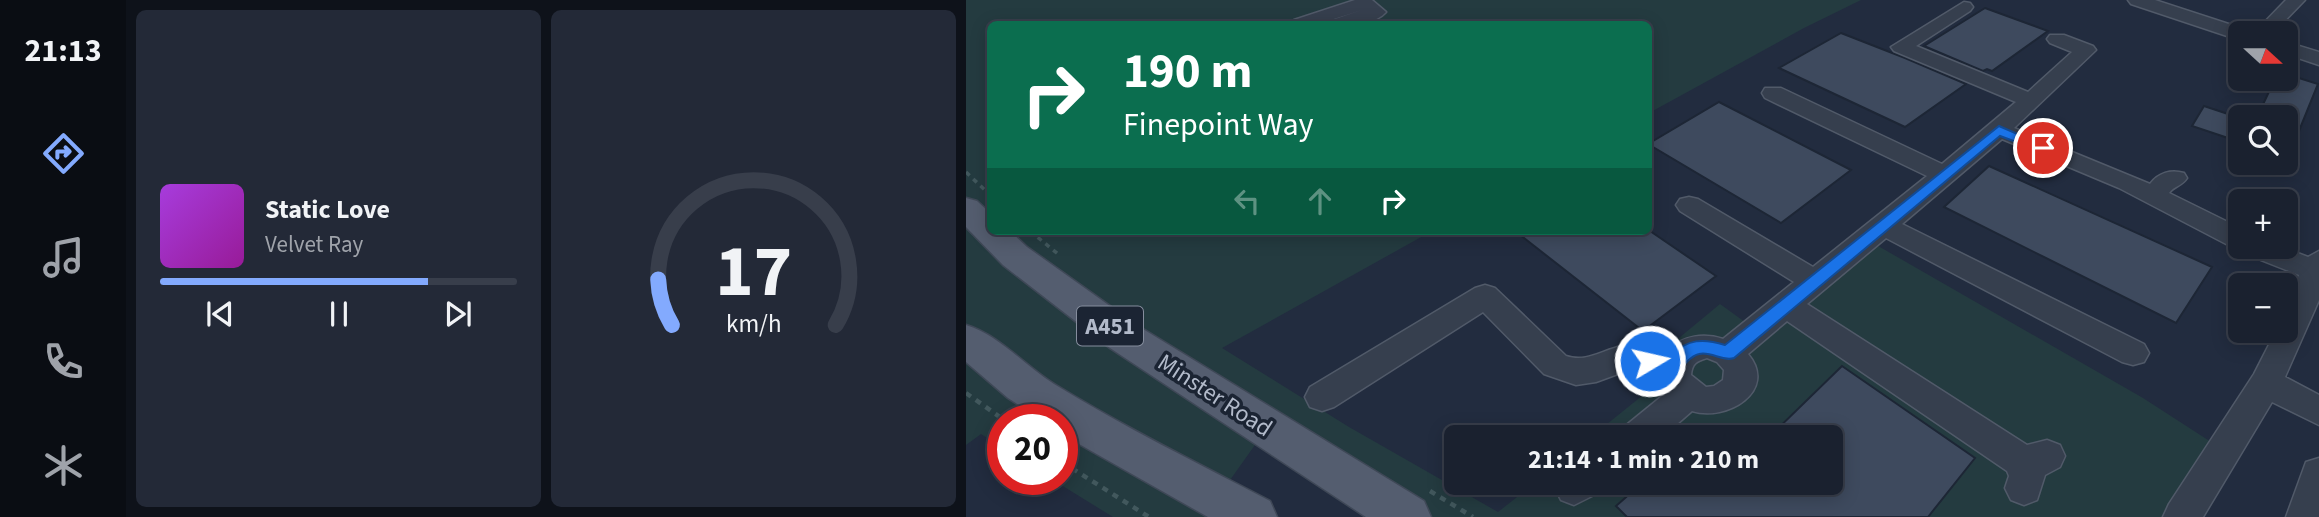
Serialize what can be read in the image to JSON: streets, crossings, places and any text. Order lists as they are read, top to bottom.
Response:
{
  "streets": {
    "main road": ["A451", "Minster Road"]
  },
  "north": "right",
  "page": {
    "tabs": "21:13",
    "map_buttons": ["+", "−"],
    "turn": ["190 m", "Finepoint Way"],
    "song": ["Static Love", "Velvet Ray"],
    "limit": "20",
    "trip": "21:14 · 1 min · 210 m",
    "gauge": ["17", "km/h"]
  }
}
